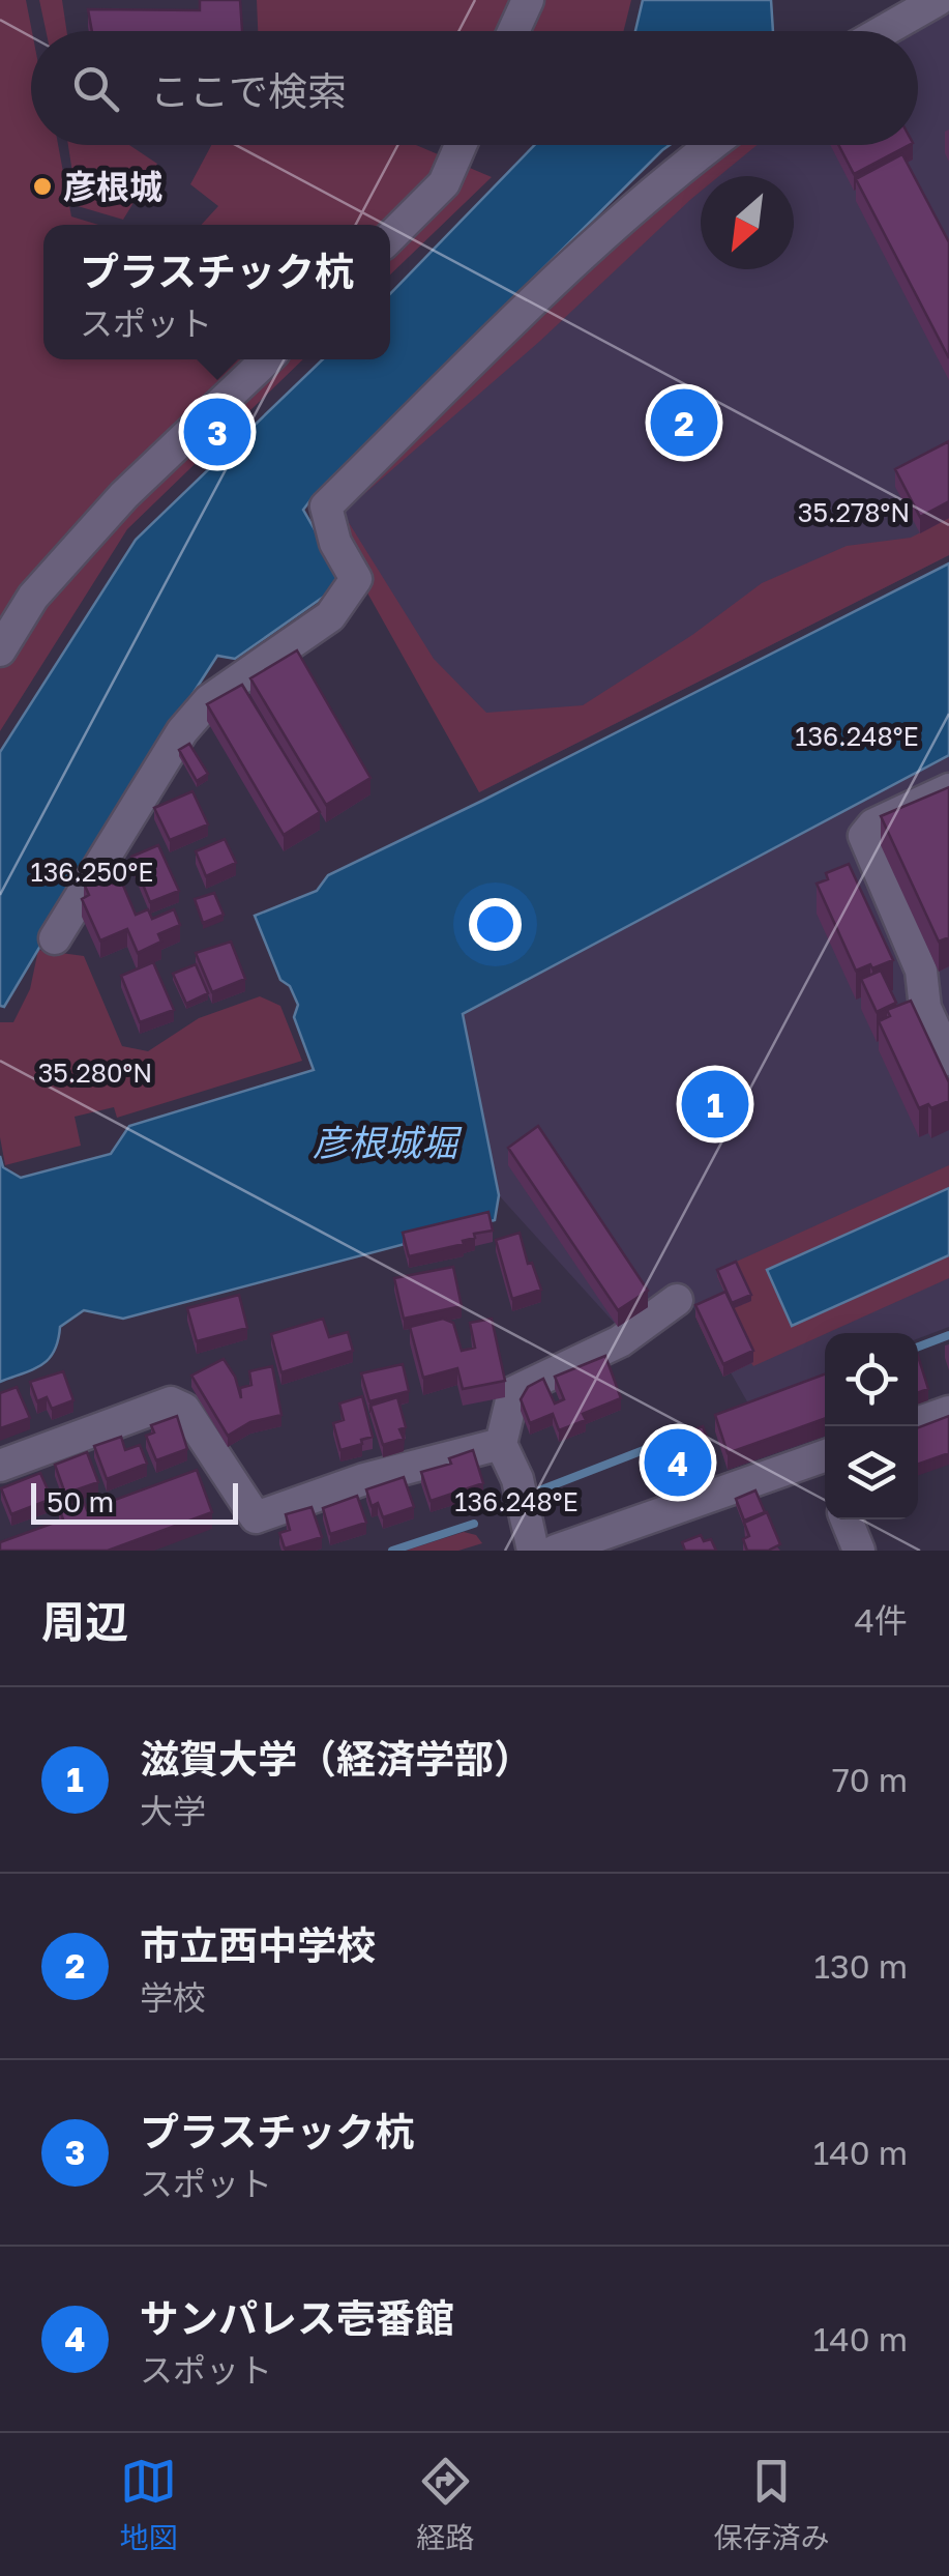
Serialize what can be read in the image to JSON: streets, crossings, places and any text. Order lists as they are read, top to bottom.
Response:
{
  "water": ["彦根城堀"],
  "places": ["彦根城"],
  "scale_bar": "50 m",
  "north": "bottom left",
  "page": {
    "search": "ここで検索",
    "popup": ["プラスチック杭", "スポット"],
    "pins": [
      "2",
      "3",
      "1",
      "4"
    ],
    "scale": "50 m",
    "heading": ["周辺", "4件"],
    "list": [
      {
        "mark": "1",
        "name": "滋賀大学（経済学部）",
        "note": "大学",
        "value": "70 m"
      },
      {
        "mark": "2",
        "name": "市立西中学校",
        "note": "学校",
        "value": "130 m"
      },
      {
        "mark": "3",
        "name": "プラスチック杭",
        "note": "スポット",
        "value": "140 m"
      },
      {
        "mark": "4",
        "name": "サンパレス壱番館",
        "note": "スポット",
        "value": "140 m"
      }
    ],
    "nav": ["地図", "経路", "保存済み"]
  },
  "coordinates": [
    "35.278°N",
    "136.248°E",
    "136.250°E",
    "35.280°N"
  ]
}
